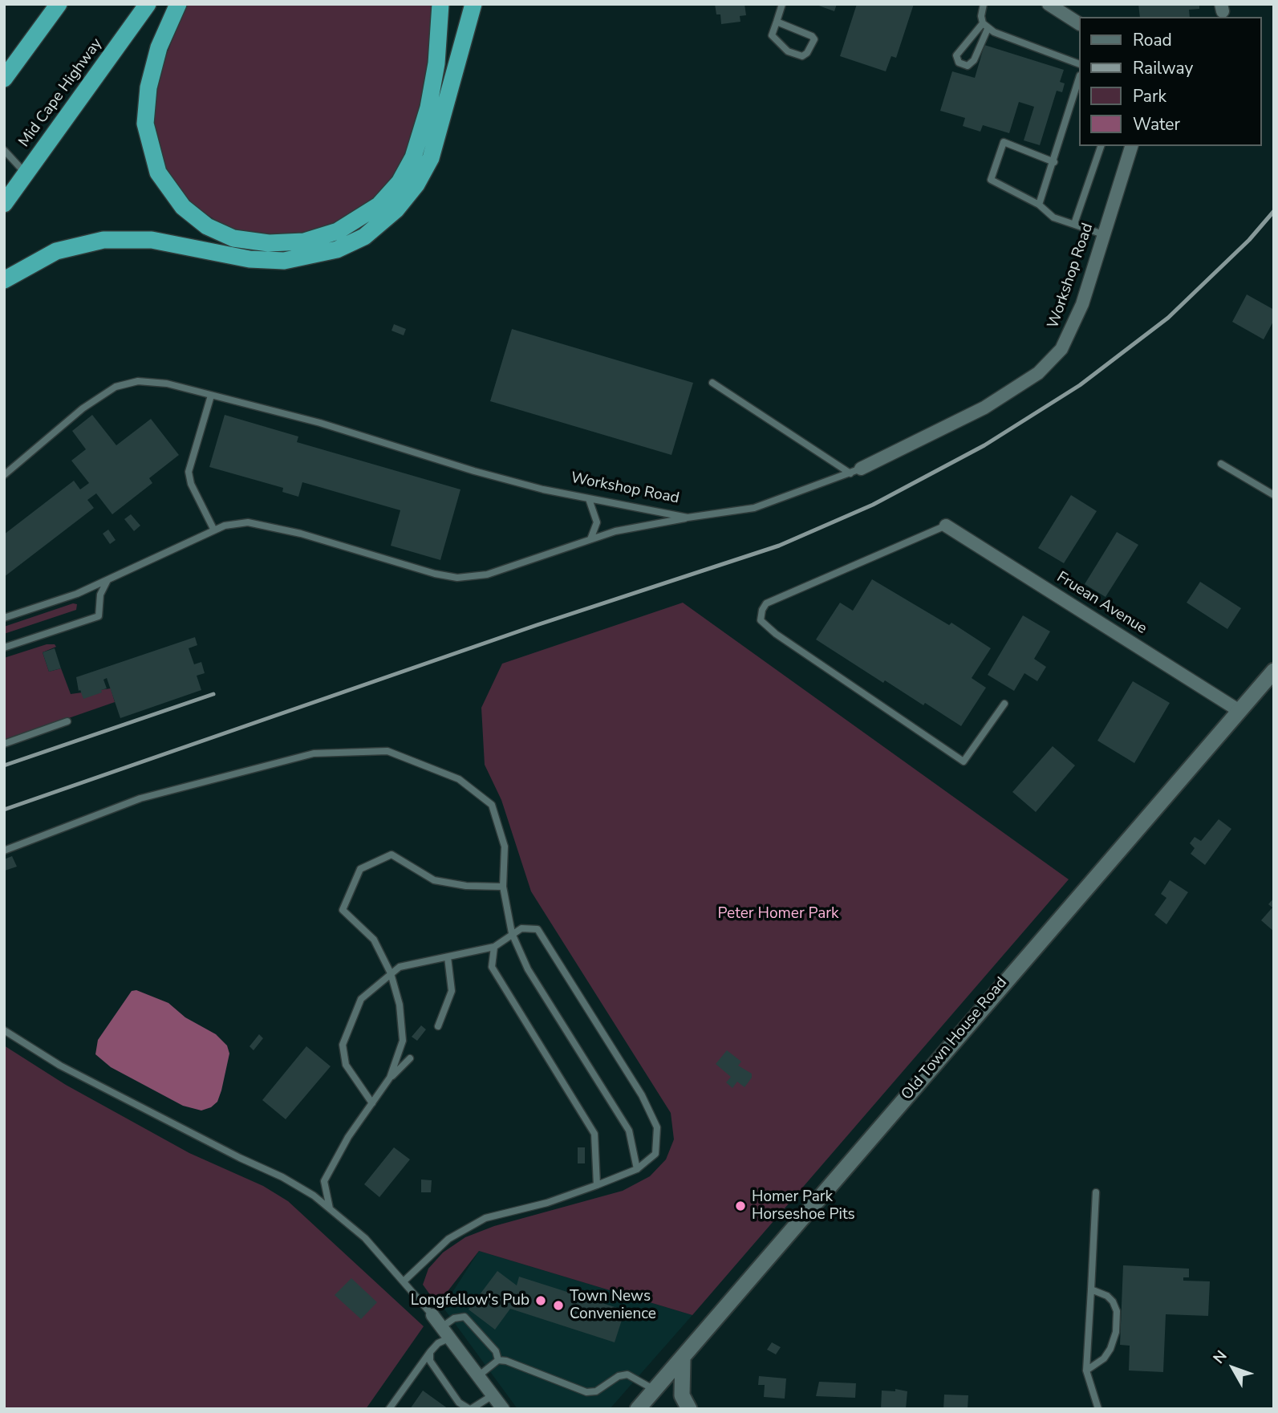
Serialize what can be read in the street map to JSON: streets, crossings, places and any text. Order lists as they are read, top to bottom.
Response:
{
  "streets": {
    "highway": ["Mid Cape Highway"],
    "main road": ["Old Town House Road"],
    "street": ["Workshop Road", "Fruean Avenue"]
  },
  "crossings": [
    ["Fruean Avenue", "Old Town House Road"]
  ],
  "parks": ["Peter Homer Park"],
  "places": ["Homer Park Horseshoe Pits", "Longfellow's Pub", "Town News Convenience"],
  "legend": [
    "Road",
    "Railway",
    "Park",
    "Water"
  ],
  "north": "top left"
}
